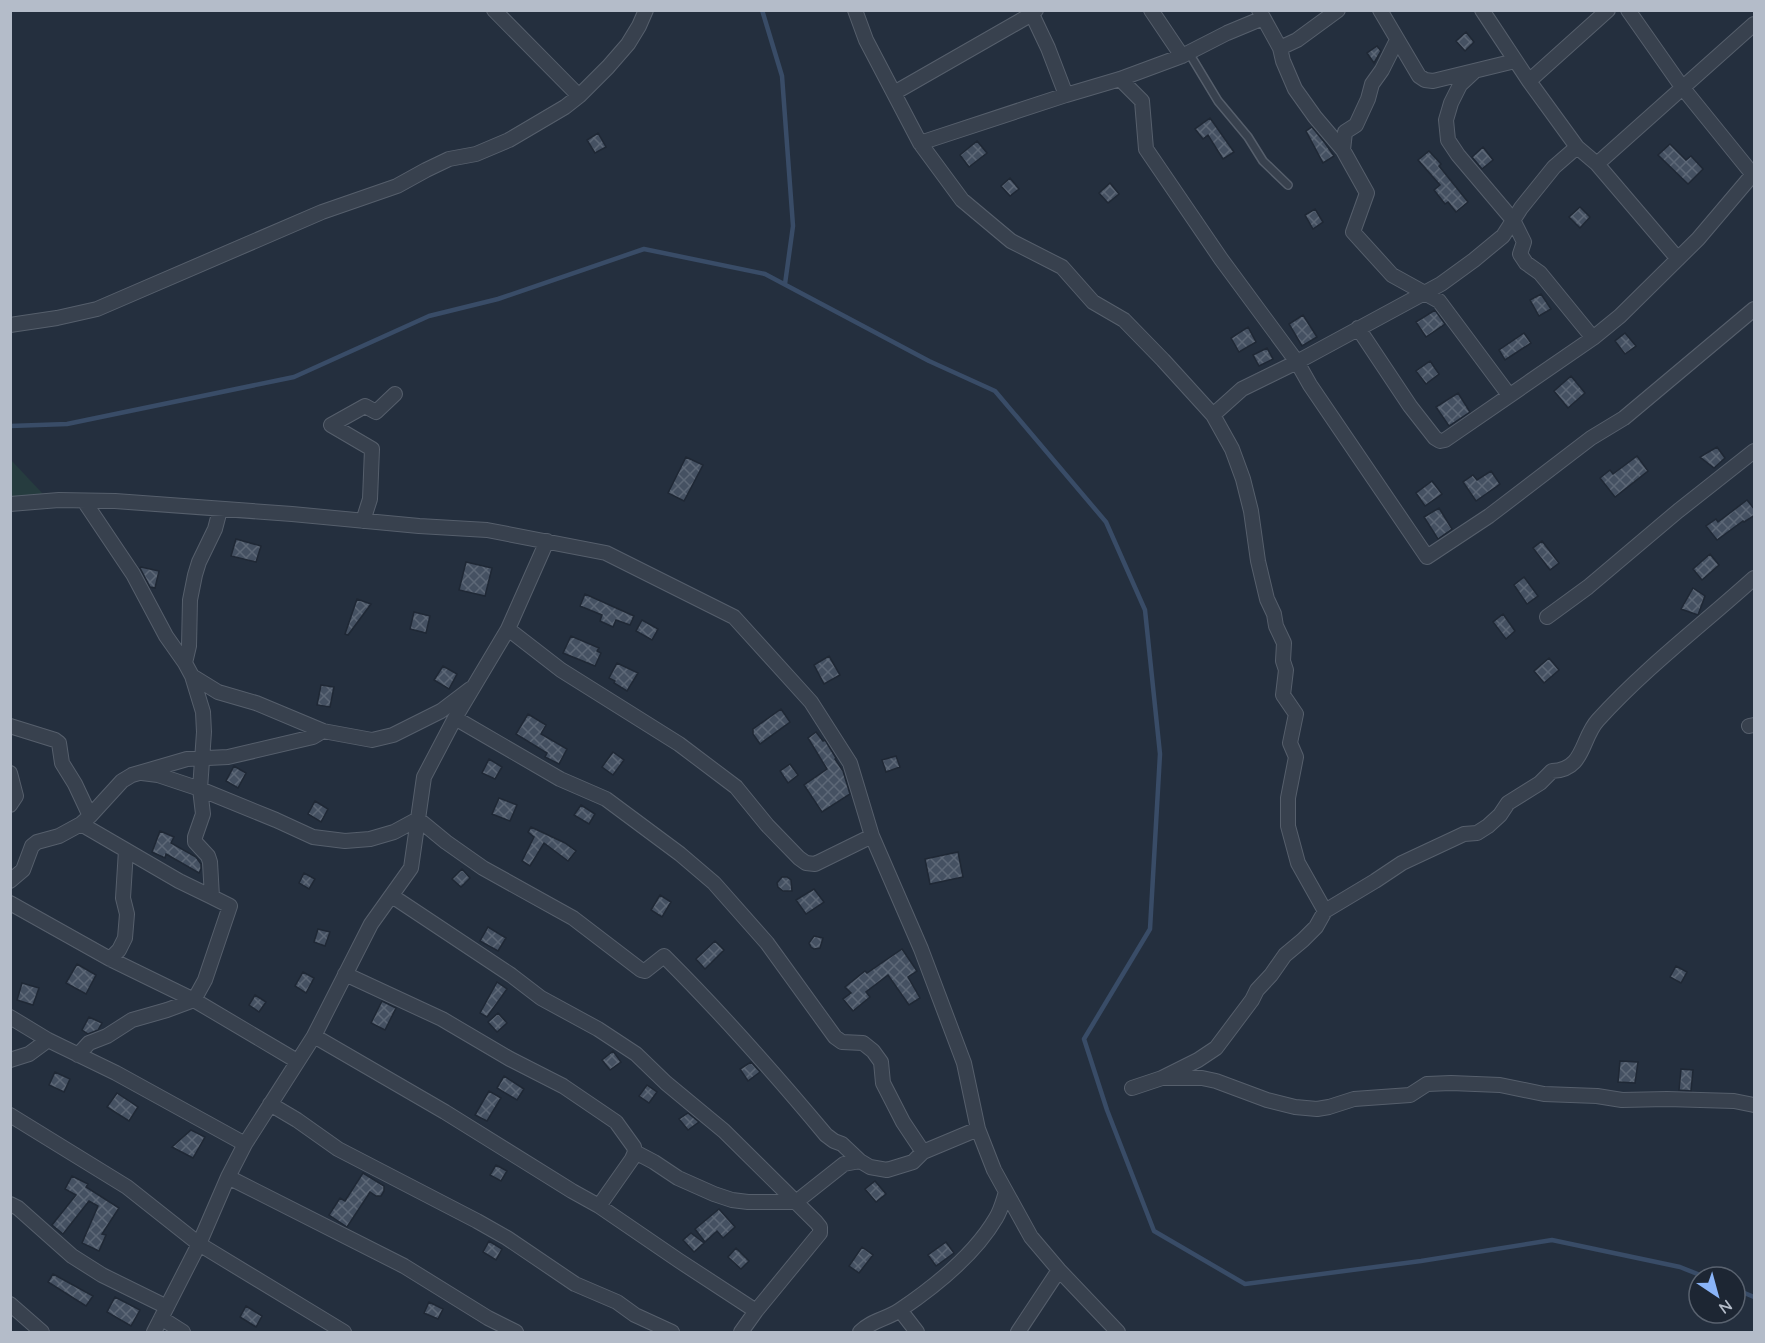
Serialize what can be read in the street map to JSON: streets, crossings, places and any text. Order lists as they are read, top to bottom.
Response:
{
  "north": "bottom right"
}
